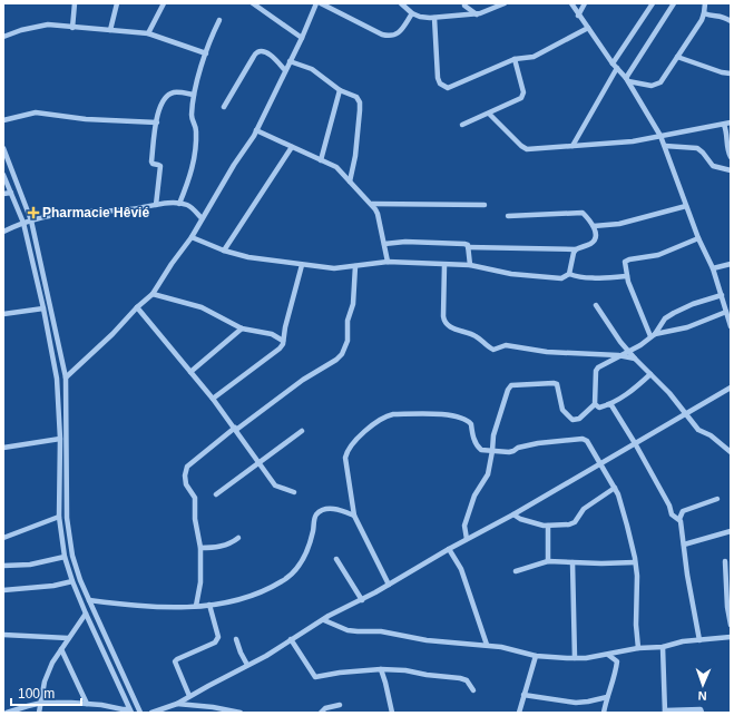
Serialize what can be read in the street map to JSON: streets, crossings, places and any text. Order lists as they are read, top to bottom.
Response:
{
  "places": {
    "health": ["Pharmacie Hêvié"]
  },
  "scale_bar": "100 m",
  "north": "bottom"
}
